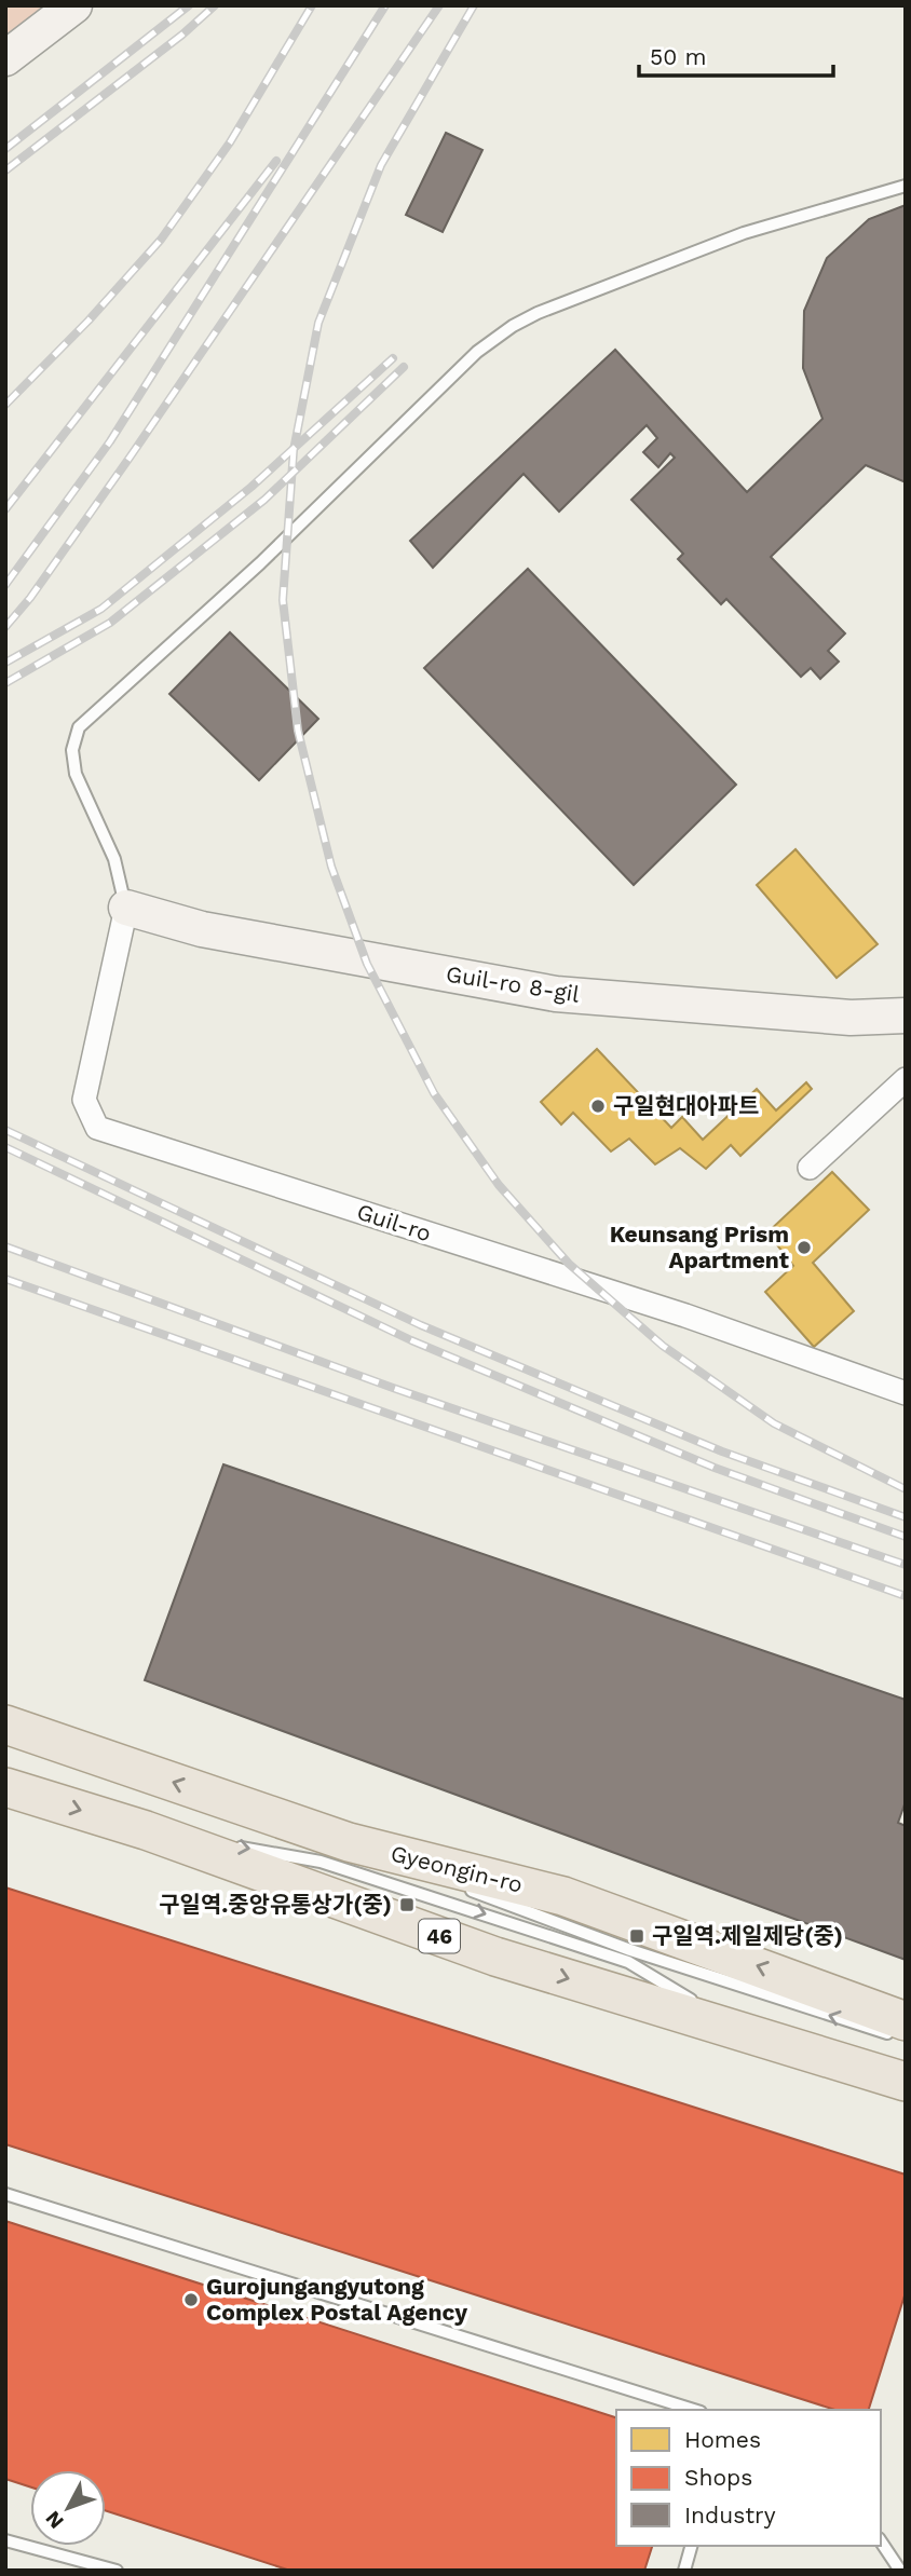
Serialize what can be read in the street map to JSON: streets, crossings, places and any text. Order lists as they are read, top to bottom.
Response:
{
  "streets": {
    "main road": ["Gyeongin-ro", "46"],
    "street": ["Guil-ro 8-gil", "Guil-ro"]
  },
  "crossings": [
    ["Guil-ro 8-gil", "Guil-ro"]
  ],
  "places": {
    "other": ["구일현대아파트", "Keunsang Prism Apartment", "Gurojungangyutong Complex Postal Agency"],
    "transit": ["구일역.중앙유통상가(중)", "구일역.제일제당(중)"]
  },
  "legend": ["Homes", "Shops", "Industry"],
  "scale_bar": "50 m",
  "north": "bottom left"
}
